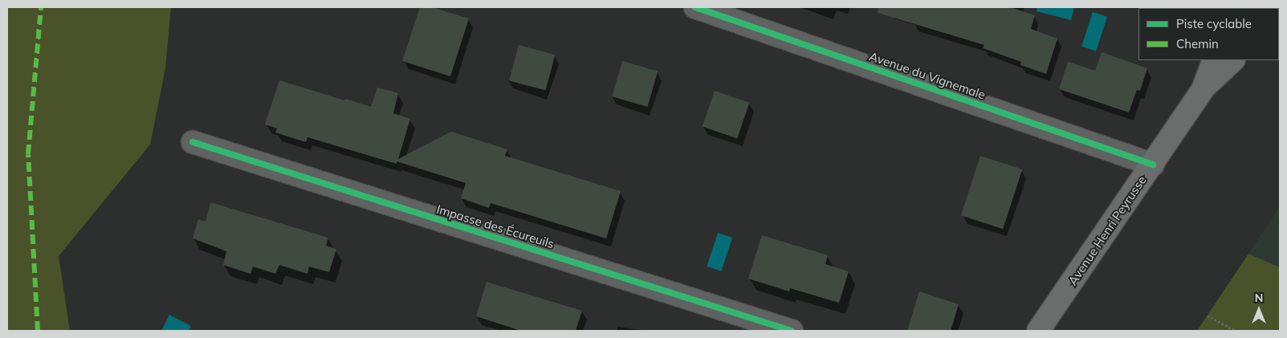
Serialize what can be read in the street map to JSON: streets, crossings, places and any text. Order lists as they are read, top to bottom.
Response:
{
  "streets": {
    "street": ["Avenue du Vignemale", "Impasse des Écureuils", "Avenue Henri Peyrusse"]
  },
  "crossings": [
    ["Avenue du Vignemale", "Avenue Henri Peyrusse"]
  ],
  "legend": ["Piste cyclable", "Chemin"],
  "north": "top"
}
